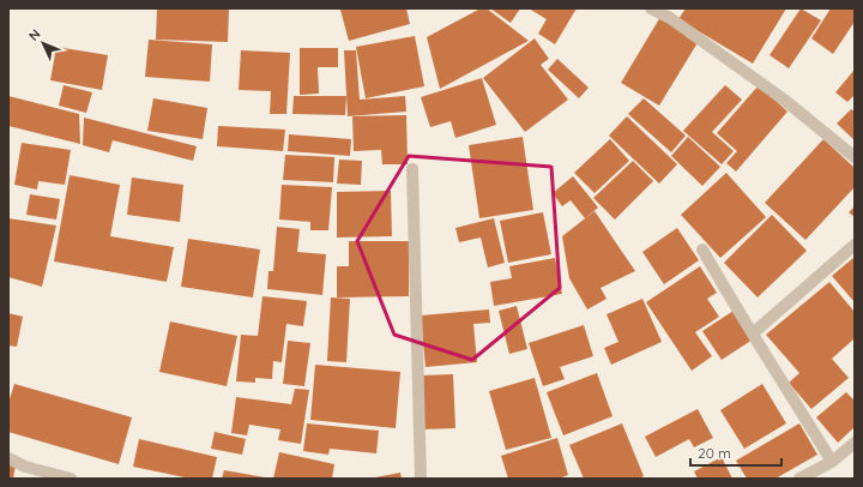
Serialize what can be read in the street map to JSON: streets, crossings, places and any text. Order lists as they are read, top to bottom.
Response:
{
  "scale_bar": "20 m",
  "north": "top left"
}
